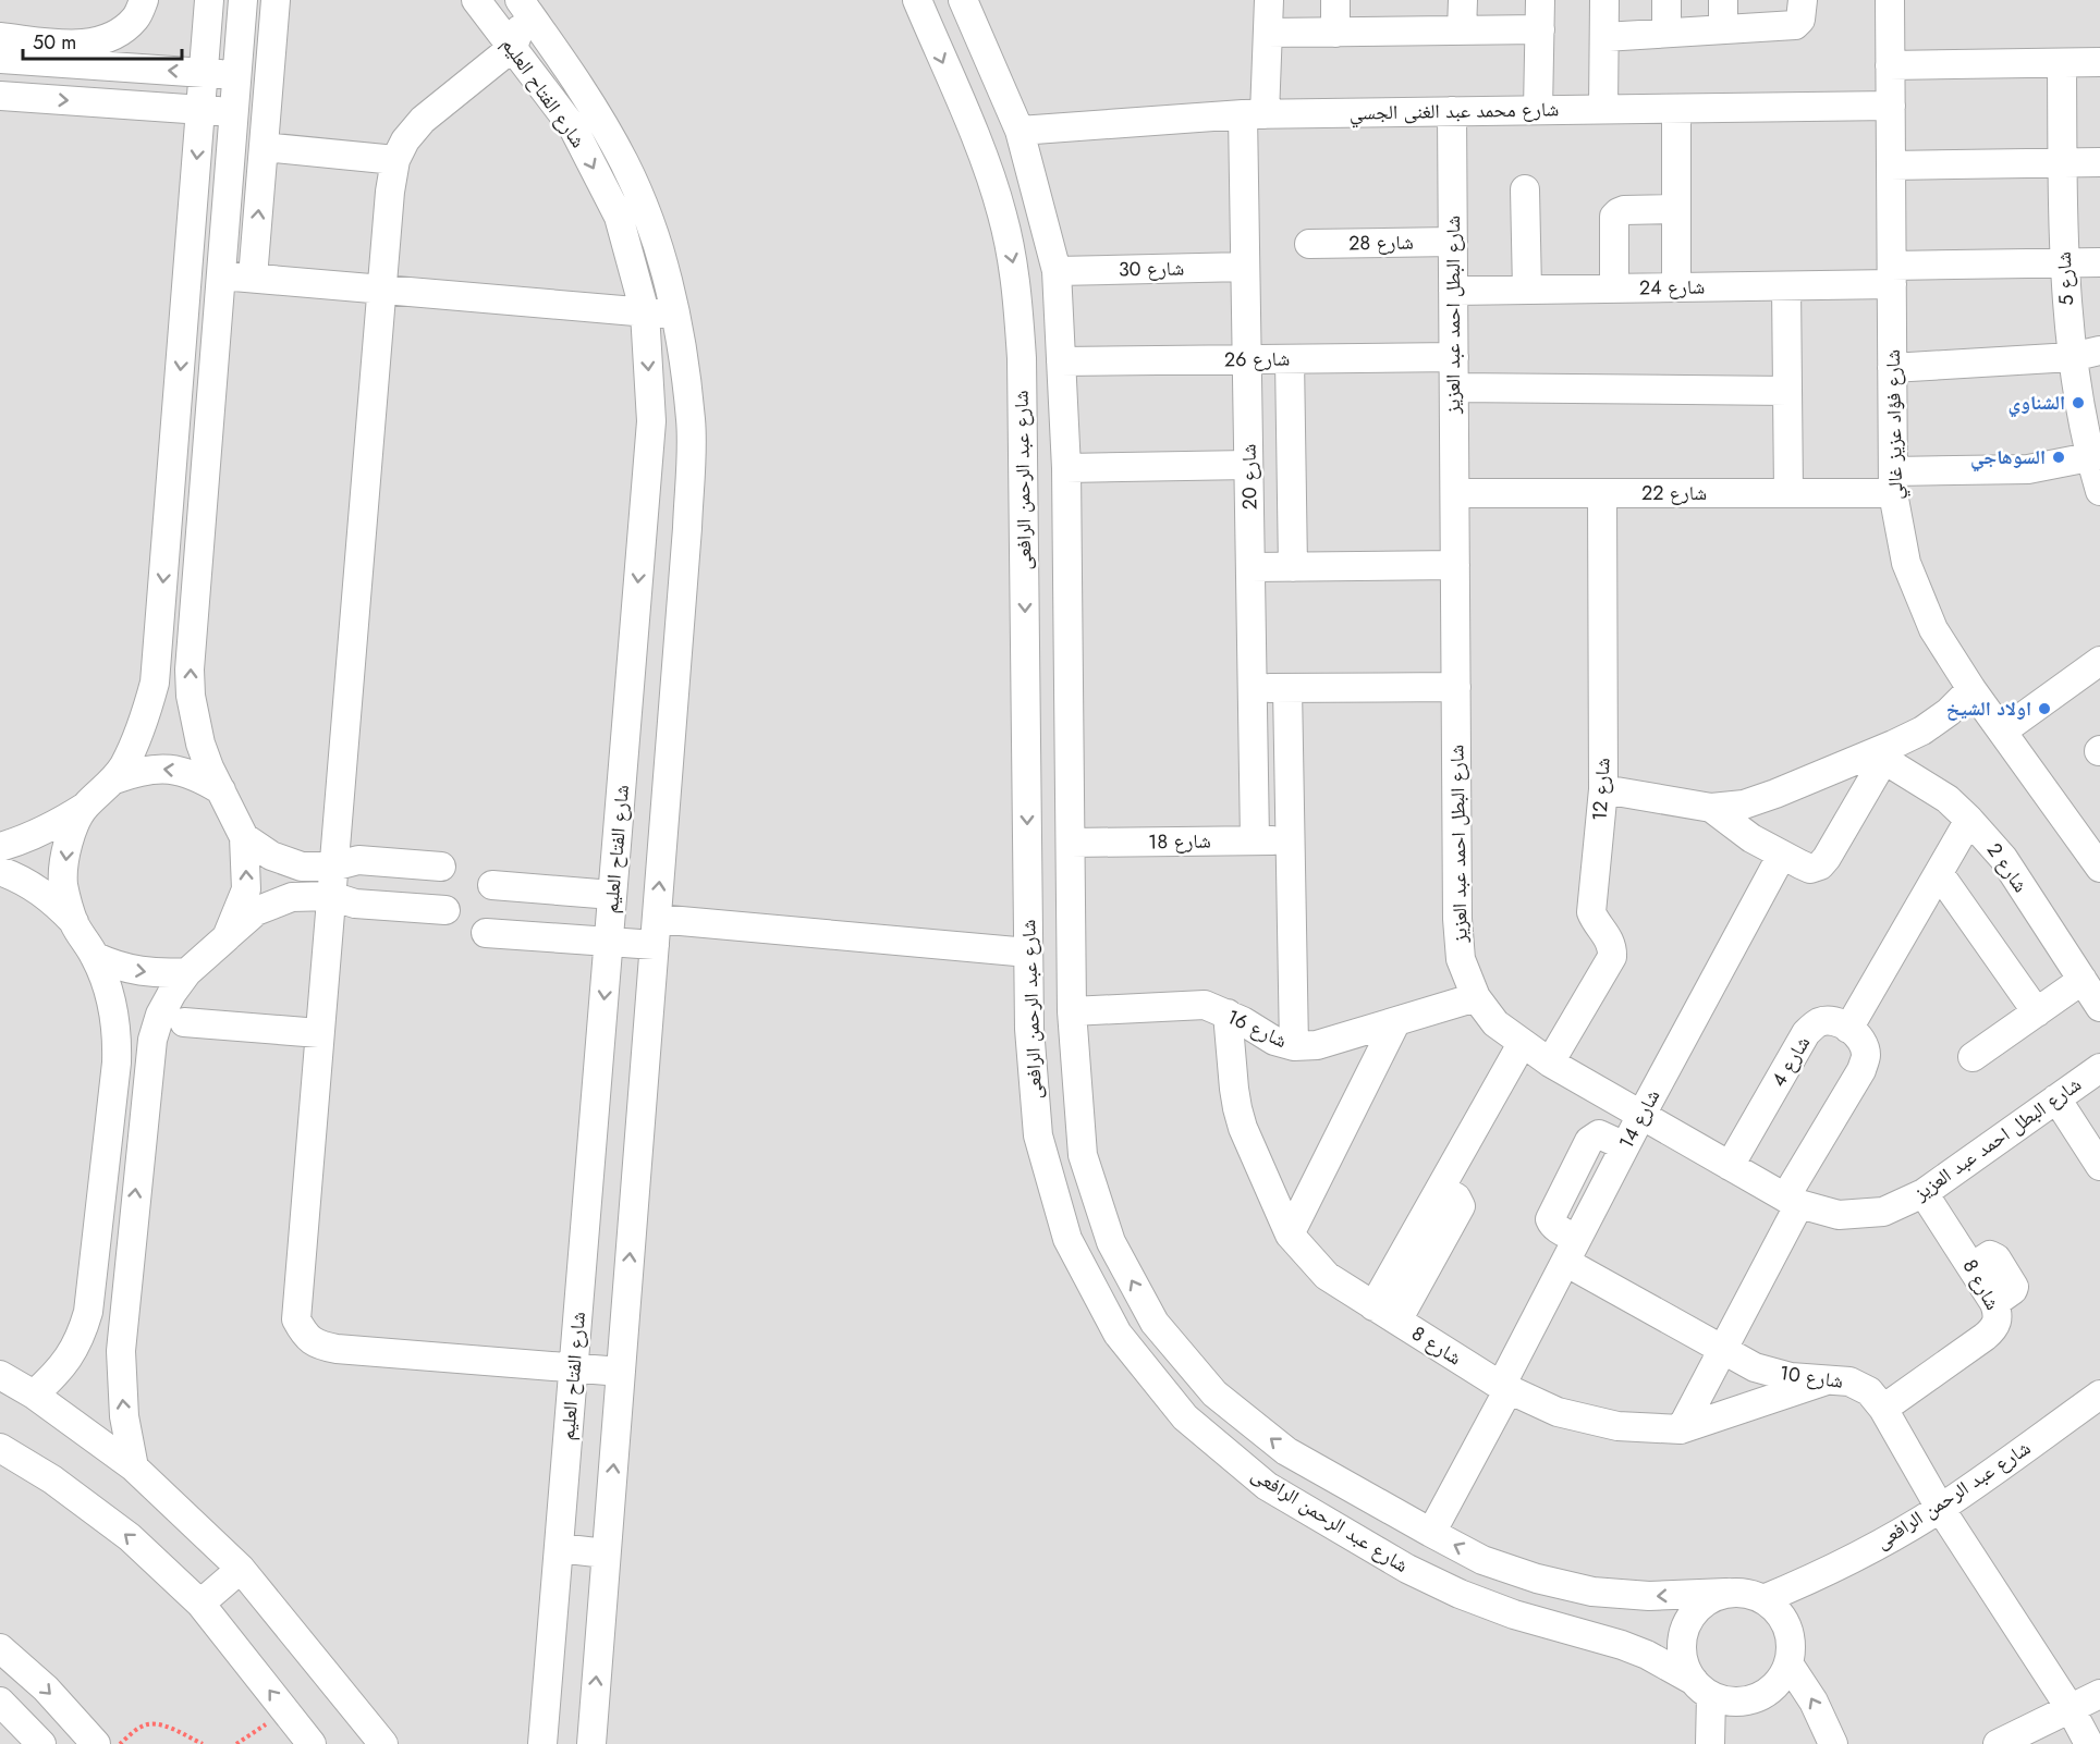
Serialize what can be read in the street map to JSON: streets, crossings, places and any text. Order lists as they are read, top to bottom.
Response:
{
  "streets": {
    "street": [
      "شارع الفتاح العليم",
      "شارع محمد عبد الغنى الجسي",
      "شارع 28",
      "شارع 30",
      "شارع 5",
      "شارع 24",
      "شارع البطل احمد عبد العزيز",
      "شارع 26",
      "شارع فؤاد عزيز غالي",
      "شارع 20",
      "شارع عبد الرحمن الرافعى",
      "شارع 22",
      "شارع 12",
      "شارع 18",
      "شارع 2",
      "شارع 16",
      "شارع 4",
      "شارع 14",
      "شارع 8",
      "شارع 10"
    ]
  },
  "crossings": [
    ["شارع محمد عبد الغنى الجسي", "شارع البطل احمد عبد العزيز"],
    ["شارع محمد عبد الغنى الجسي", "شارع فؤاد عزيز غالي"],
    ["شارع محمد عبد الغنى الجسي", "شارع 20"],
    ["شارع محمد عبد الغنى الجسي", "شارع عبد الرحمن الرافعى"],
    ["شارع 28", "شارع البطل احمد عبد العزيز"],
    ["شارع 30", "شارع 20"],
    ["شارع 30", "شارع عبد الرحمن الرافعى"],
    ["شارع 5", "شارع 24"],
    ["شارع 5", "شارع 22"],
    ["شارع 24", "شارع البطل احمد عبد العزيز"],
    ["شارع 24", "شارع فؤاد عزيز غالي"],
    ["شارع البطل احمد عبد العزيز", "شارع 26"],
    ["شارع البطل احمد عبد العزيز", "شارع 22"],
    ["شارع البطل احمد عبد العزيز", "شارع 12"],
    ["شارع البطل احمد عبد العزيز", "شارع 16"],
    ["شارع البطل احمد عبد العزيز", "شارع 4"],
    ["شارع البطل احمد عبد العزيز", "شارع 14"],
    ["شارع البطل احمد عبد العزيز", "شارع 8"],
    ["شارع 26", "شارع 20"],
    ["شارع 26", "شارع عبد الرحمن الرافعى"],
    ["شارع فؤاد عزيز غالي", "شارع 22"],
    ["شارع 20", "شارع 18"],
    ["شارع عبد الرحمن الرافعى", "شارع 18"],
    ["شارع عبد الرحمن الرافعى", "شارع 16"],
    ["شارع عبد الرحمن الرافعى", "شارع 14"],
    ["شارع عبد الرحمن الرافعى", "شارع 10"],
    ["شارع 22", "شارع 12"],
    ["شارع 16", "شارع 8"],
    ["شارع 14", "شارع 8"],
    ["شارع 14", "شارع 10"],
    ["شارع 8", "شارع 10"]
  ],
  "places": ["الشناوي", "السوهاجي", "اولاد الشيخ"],
  "scale_bar": "50 m"
}
